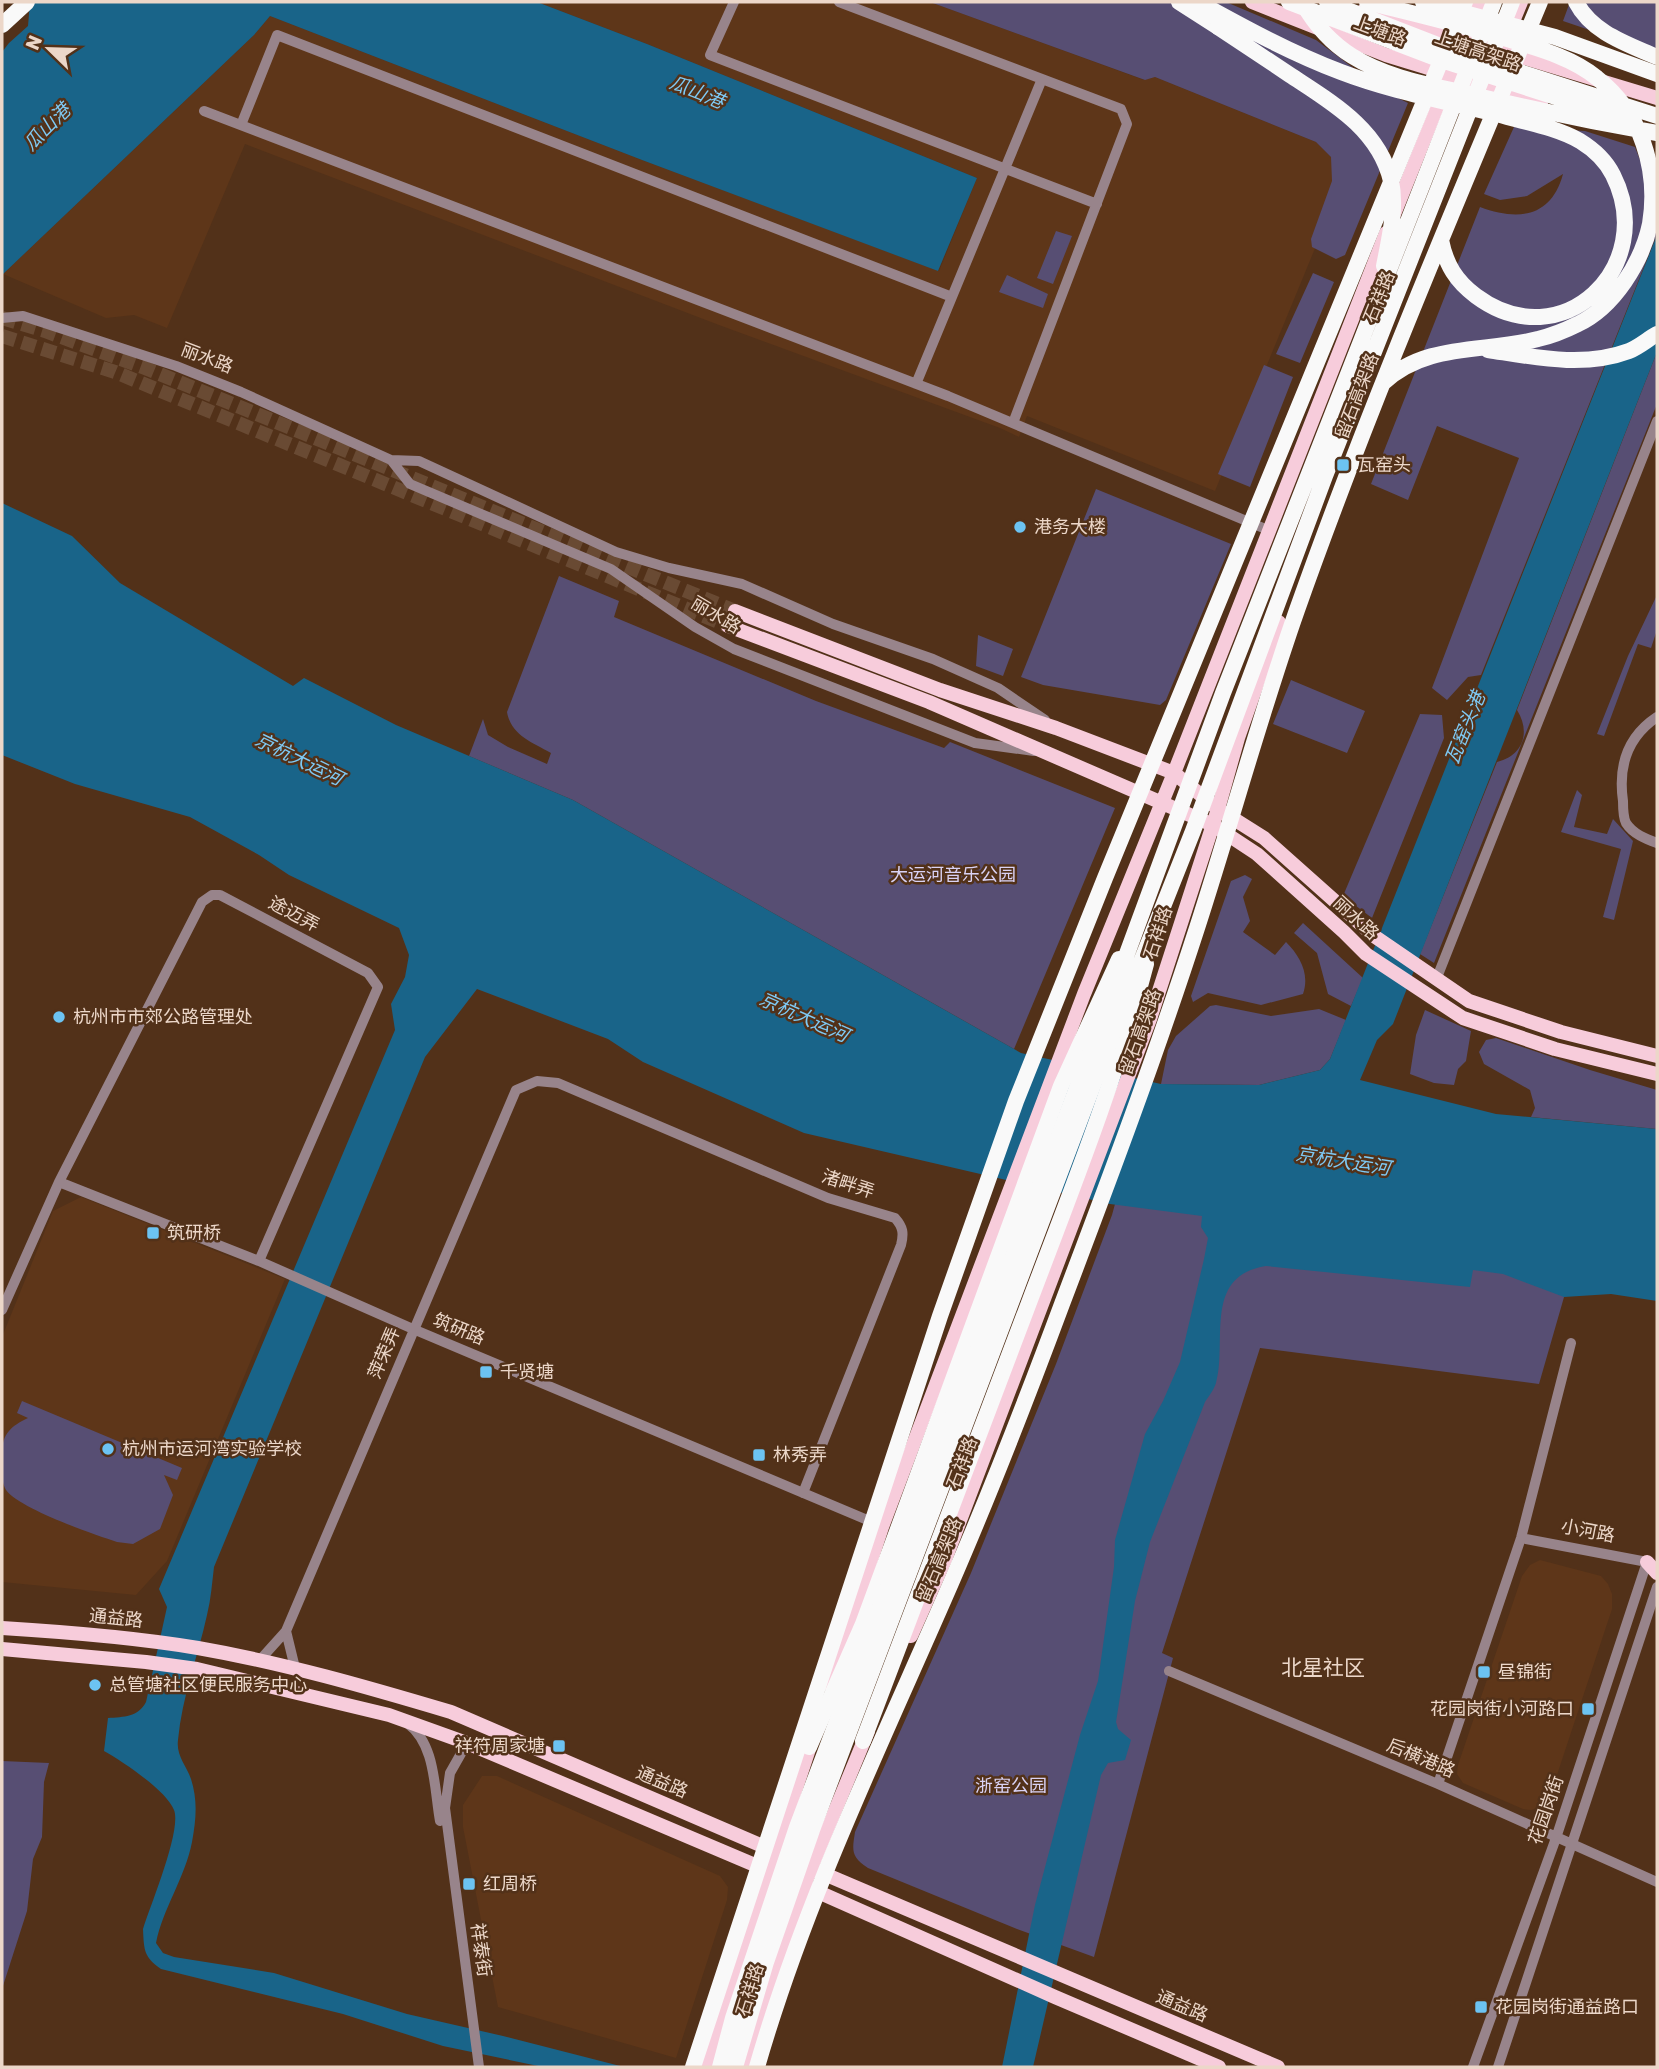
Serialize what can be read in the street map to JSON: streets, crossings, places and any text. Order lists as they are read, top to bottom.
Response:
{
  "streets": {
    "highway": ["上塘高架路", "留石高架路"],
    "main road": [
      "上塘路",
      "石祥路",
      "丽水路",
      "通益路"
    ],
    "street": [
      "途迈弄",
      "渚畔弄",
      "筑研路",
      "萍荣弄",
      "小河路",
      "后横港路",
      "花园岗街",
      "祥泰街"
    ]
  },
  "crossings": [
    ["上塘路", "石祥路"],
    ["石祥路", "丽水路"],
    ["石祥路", "筑研路"],
    ["石祥路", "通益路"],
    ["途迈弄", "筑研路"],
    ["渚畔弄", "筑研路"],
    ["渚畔弄", "萍荣弄"],
    ["筑研路", "萍荣弄"],
    ["萍荣弄", "通益路"],
    ["小河路", "花园岗街"],
    ["后横港路", "花园岗街"]
  ],
  "districts": ["北星社区"],
  "water": ["瓜山港", "瓦窑头港", "京杭大运河"],
  "parks": ["大运河音乐公园", "浙窑公园"],
  "places": {
    "transit": [
      "瓦窑头",
      "筑研桥",
      "千贤塘",
      "林秀弄",
      "昼锦街",
      "花园岗街小河路口",
      "祥符周家塘",
      "红周桥",
      "花园岗街通益路口"
    ],
    "other": [
      "港务大楼",
      "杭州市市郊公路管理处",
      "杭州市运河湾实验学校",
      "总管塘社区便民服务中心"
    ]
  },
  "north": "top left"
}
